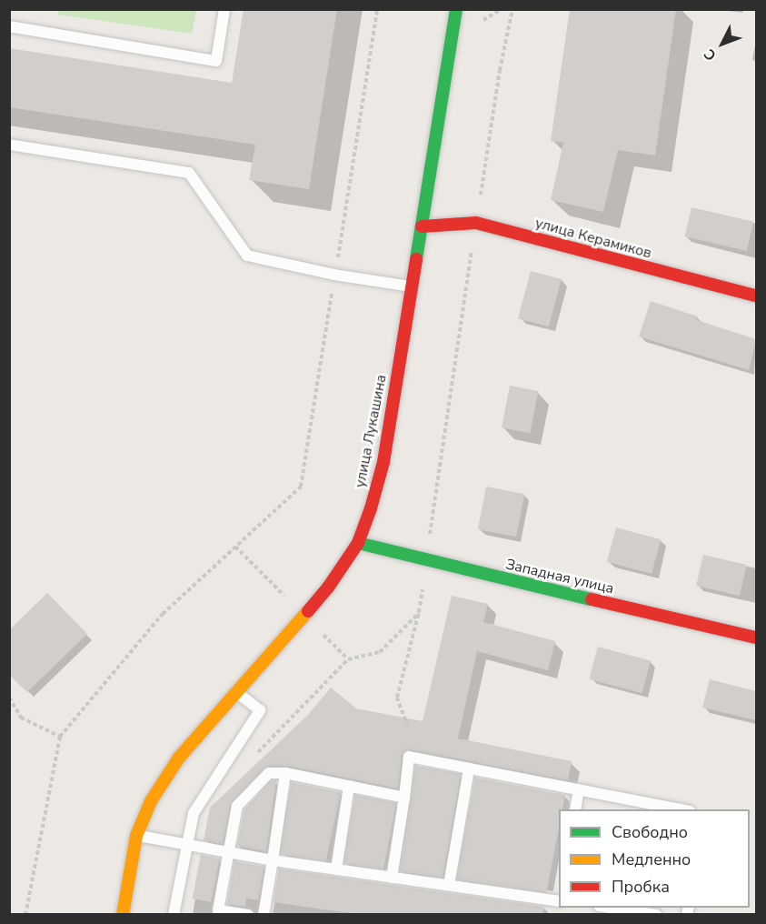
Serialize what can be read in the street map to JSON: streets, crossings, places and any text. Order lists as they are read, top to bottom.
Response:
{
  "streets": {
    "main road": ["улица Керамиков", "улица Лукашина", "Западная улица"]
  },
  "crossings": [
    ["улица Керамиков", "улица Лукашина"],
    ["улица Лукашина", "Западная улица"]
  ],
  "legend": ["Свободно", "Медленно", "Пробка"],
  "north": "bottom left"
}
